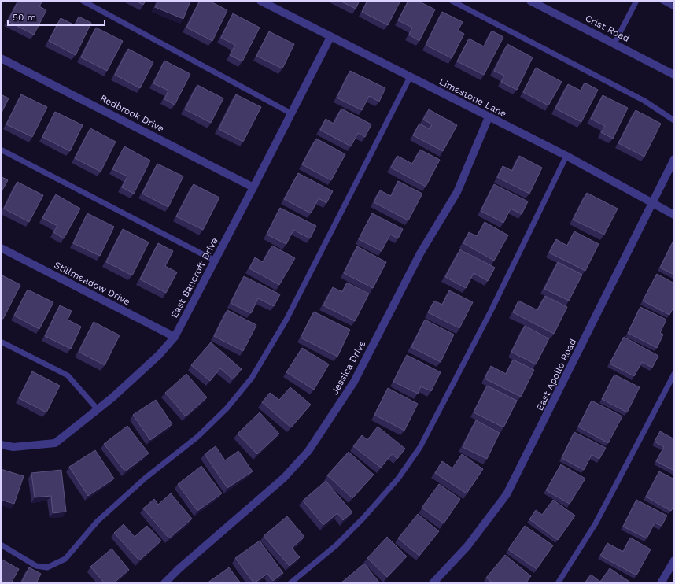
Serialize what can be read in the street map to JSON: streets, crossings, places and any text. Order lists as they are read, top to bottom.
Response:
{
  "streets": {
    "street": [
      "Crist Road",
      "Limestone Lane",
      "Redbrook Drive",
      "East Bancroft Drive",
      "Stillmeadow Drive",
      "Jessica Drive",
      "East Apollo Road"
    ]
  },
  "crossings": [
    ["Limestone Lane", "East Bancroft Drive"],
    ["Limestone Lane", "Jessica Drive"],
    ["Limestone Lane", "East Apollo Road"],
    ["Redbrook Drive", "East Bancroft Drive"],
    ["East Bancroft Drive", "Stillmeadow Drive"]
  ],
  "scale_bar": "50 m"
}
